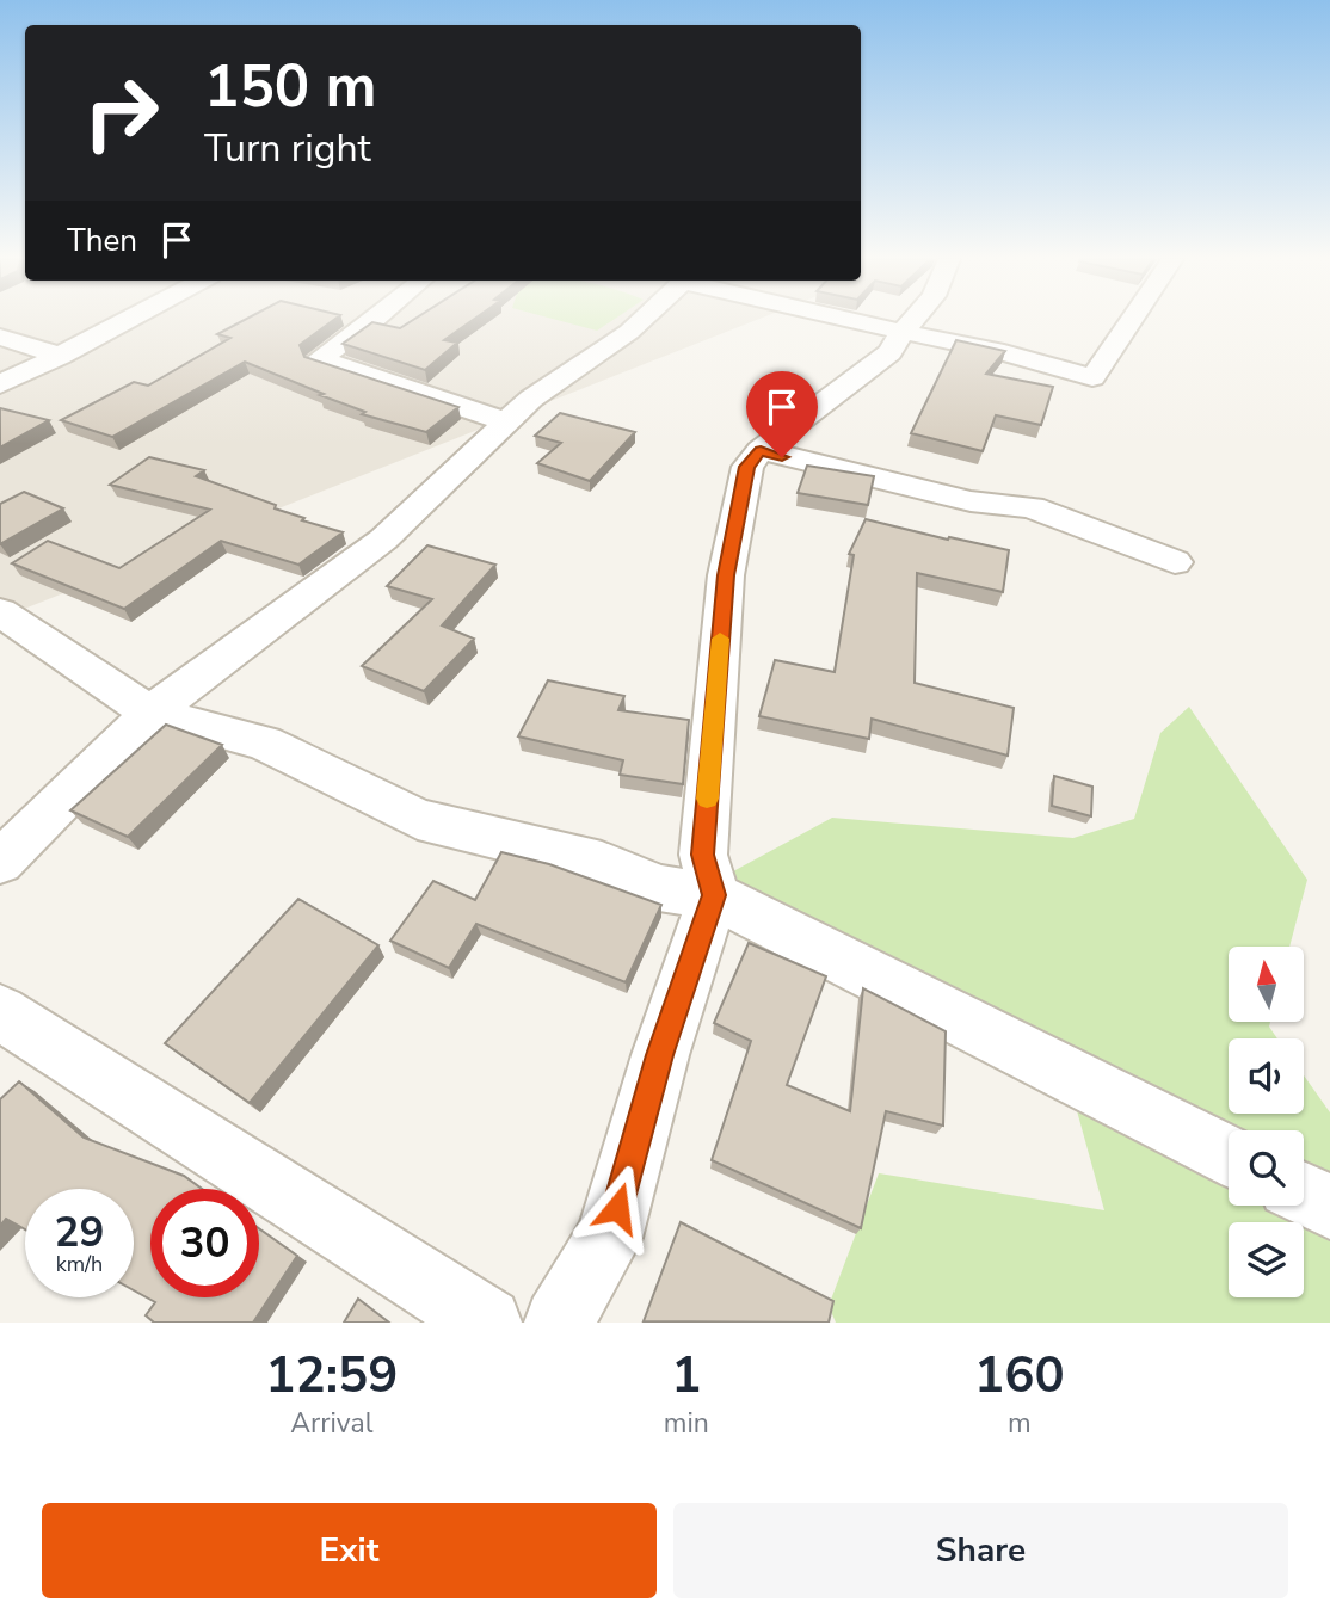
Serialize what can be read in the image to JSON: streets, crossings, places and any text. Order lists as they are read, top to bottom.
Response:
{
  "north": "top",
  "page": {
    "turn": ["150 m", "Turn right"],
    "then": "Then",
    "speed": "29 km/h",
    "limit": "30",
    "eta": [
      "12:59",
      "Arrival",
      "1",
      "min",
      "160",
      "m"
    ],
    "buttons": ["Exit", "Share"]
  }
}
